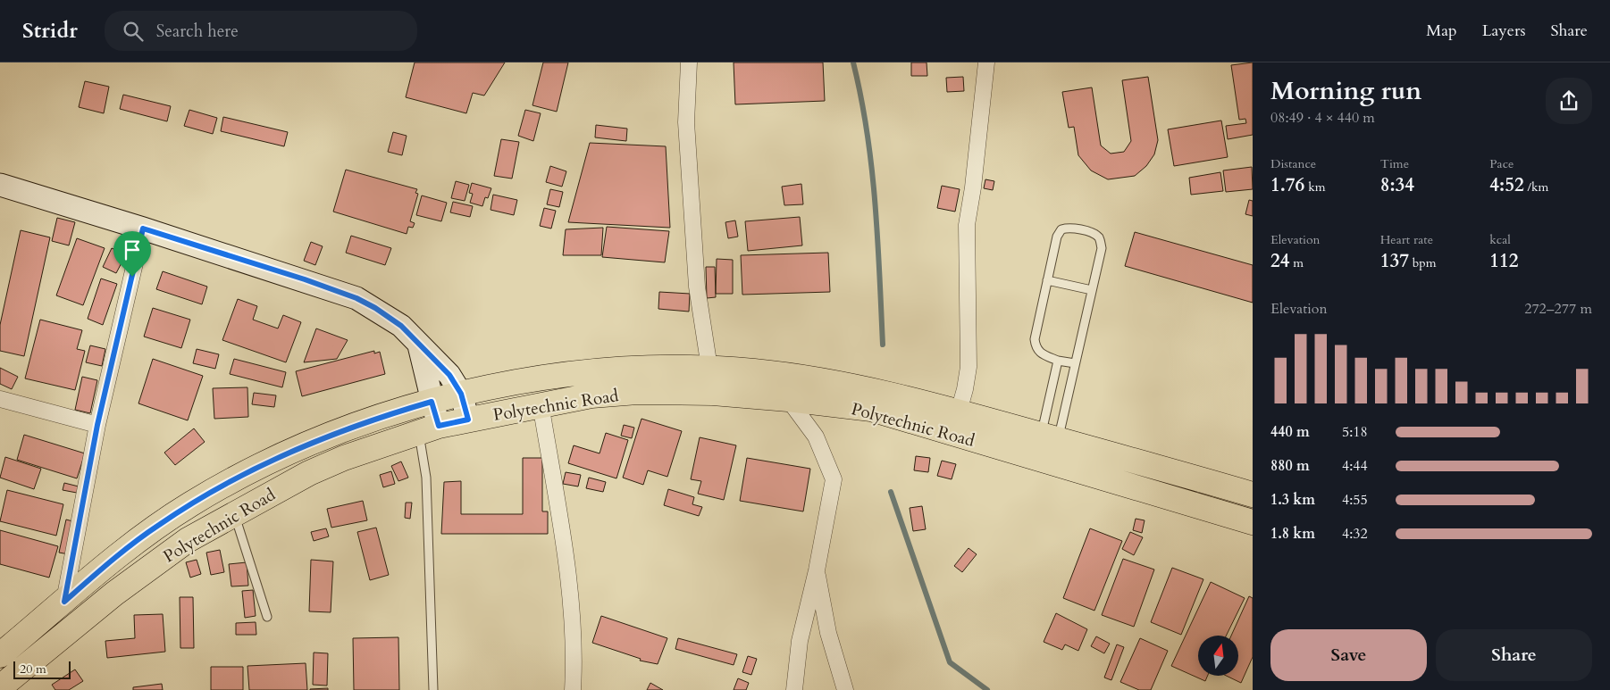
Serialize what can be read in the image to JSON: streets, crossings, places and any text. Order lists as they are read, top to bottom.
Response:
{
  "streets": {
    "main road": ["Polytechnic Road"]
  },
  "scale_bar": "20 m",
  "north": "top",
  "page": {
    "header": "Stridr",
    "search": "Search here",
    "nav": ["Map", "Layers", "Share"],
    "heading": ["Morning run", "08:49 · 4 × 440 m"],
    "stats": [
      ["Distance", "1.76 km"],
      ["Time", "8:34"],
      ["Pace", "4:52 /km"],
      ["Elevation", "24 m"],
      ["Heart rate", "137 bpm"],
      ["kcal", "112"]
    ],
    "chart": ["Elevation", "272–277 m"],
    "list": [
      {
        "name": "440 m",
        "note": "5:18"
      },
      {
        "name": "880 m",
        "note": "4:44"
      },
      {
        "name": "1.3 km",
        "note": "4:55"
      },
      {
        "name": "1.8 km",
        "note": "4:32"
      }
    ],
    "buttons": ["Save", "Share"],
    "scale": "20 m"
  }
}
